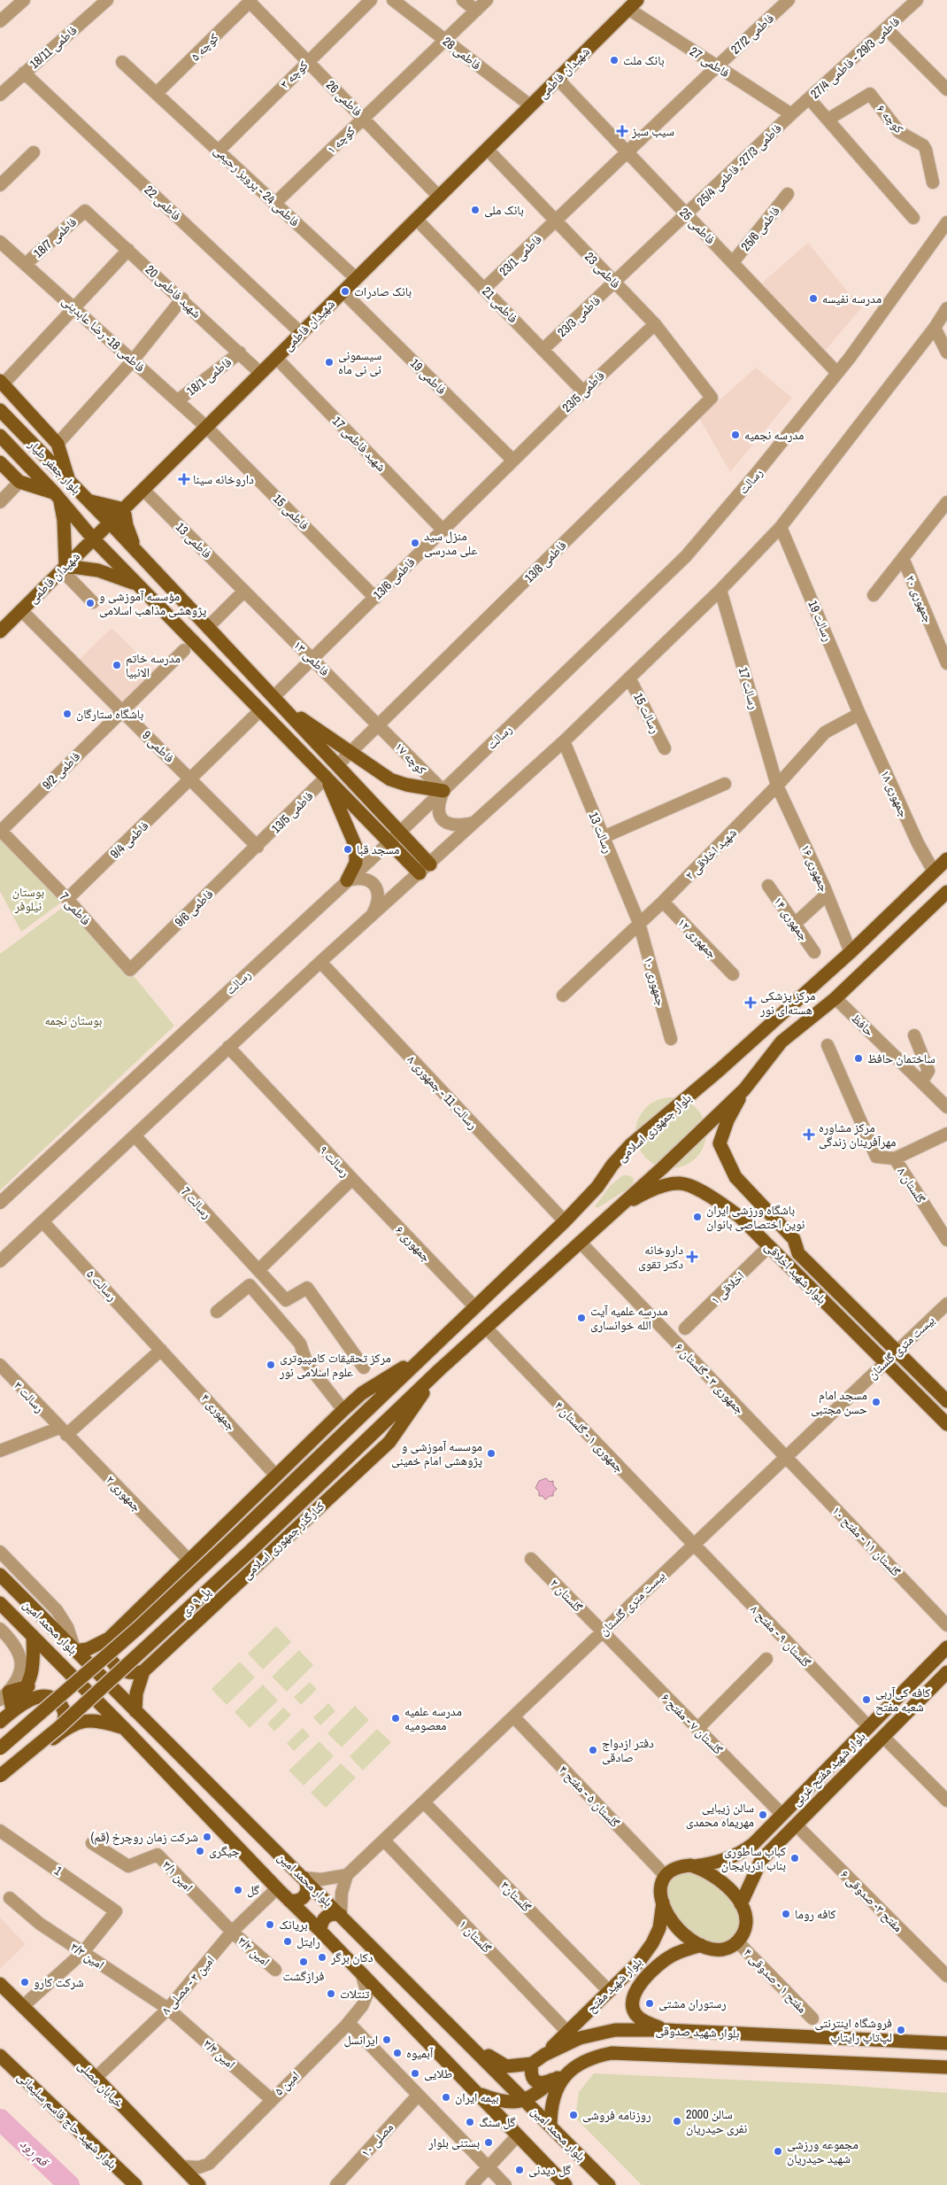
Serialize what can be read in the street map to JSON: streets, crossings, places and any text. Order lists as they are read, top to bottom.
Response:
{
  "streets": {
    "main road": [
      "شهیدان فاطمی",
      "بلوار جعفر طیار",
      "بلوار جمهوری اسلامی",
      "بلوار شهید اخلاقی",
      "کنارگذر جمهوری اسلامی",
      "پل ۹ دی",
      "بلوار محمد امین",
      "بلوار شهید مفتح غربی",
      "بلوار شهید مفتح",
      "بلوار شهید صدوقی",
      "خیابان مصلی",
      "بلوار شهید حاج قاسم سلیمانی"
    ],
    "street": [
      "فاطمی 27/2",
      "فاطمی 18/11",
      "کوچه ۵",
      "فاطمی 28",
      "فاطمی 29/3 - فاطمی 27/4",
      "فاطمی 27",
      "کوچه ۳",
      "فاطمی 26",
      "کوچه ۶",
      "کوچه ۱",
      "فاطمی 27/3- فاطمی 25/4",
      "فاطمی 24 - پرویز رحیمی",
      "فاطمی 22",
      "فاطمی 25",
      "فاطمی 25/6",
      "فاطمی 18/7",
      "فاطمی 23/1",
      "فاطمی 23",
      "شهید فاطمی 20",
      "فاطمی 21",
      "فاطمی 23/3",
      "فاطمی 18- رضا عابدینی",
      "فاطمی 18/1",
      "فاطمی 19",
      "فاطمی 23/5",
      "شهید فاطمی 17",
      "رسالت",
      "فاطمی 15",
      "فاطمی 13",
      "فاطمی 13/8",
      "فاطمی 13/6",
      "جمهوری ۲۰",
      "رسالت 19",
      "فاطمی ۱۳",
      "رسالت 17",
      "رسالت 15",
      "فاطمی 9",
      "کوچه ۱۷",
      "فاطمی 9/2",
      "جمهوری ۱۸",
      "فاطمی 13/5",
      "رسالت 13",
      "فاطمی 9/4",
      "شهید اخلاقی ۲",
      "جمهوری ۱۶",
      "فاطمی 9/6",
      "فاطمی 7",
      "جمهوری ۱۴",
      "جمهوری ۱۲",
      "جمهوری ۱۰",
      "حافظ",
      "رسالت 11 - جمهوری ۸",
      "رسالت ۹",
      "گلستان ۸",
      "رسالت 7",
      "جمهوری ۶",
      "رسالت ۵",
      "اخلاقی ۱",
      "بیست متری گلستان",
      "جمهوری ۳ - گلستان ۶",
      "رسالت ۳",
      "جمهوری ۴",
      "جمهوری ۱ - گلستان ۴",
      "جمهوری ۲",
      "گلستان ۱۱ - مفتح ۱۰",
      "گلستان ۲",
      "گلستان ۹ - مفتح ۸",
      "گلستان ۷ - مفتح ۶",
      "گلستان ۵ - مفتح ۴",
      "1",
      "امین ۳/۱",
      "گلستان۳",
      "مفتح ۳- صدوقی ۶",
      "گلستان ۱",
      "امین ۳/۲",
      "امین ۳/۳",
      "مفتح ۱ - صدوقی ۴",
      "امین ۳ - مصلی ۸",
      "امین ۳/۴",
      "امین ۵",
      "مصلی ۱۰"
    ]
  },
  "crossings": [
    ["فاطمی 27/2", "فاطمی 27"],
    ["فاطمی 27/2", "فاطمی 25"],
    ["فاطمی 27/2", "فاطمی 23/1"],
    ["فاطمی 18/11", "فاطمی 22"],
    ["کوچه ۵", "فاطمی 26"],
    ["کوچه ۵", "فاطمی 24 - پرویز رحیمی"],
    ["فاطمی 28", "شهیدان فاطمی"],
    ["فاطمی 28", "کوچه ۱"],
    ["فاطمی 29/3 - فاطمی 27/4", "فاطمی 27"],
    ["فاطمی 29/3 - فاطمی 27/4", "فاطمی 27/3- فاطمی 25/4"],
    ["فاطمی 27", "شهیدان فاطمی"],
    ["فاطمی 27", "فاطمی 27/3- فاطمی 25/4"],
    ["شهیدان فاطمی", "فاطمی 26"],
    ["شهیدان فاطمی", "فاطمی 24 - پرویز رحیمی"],
    ["شهیدان فاطمی", "فاطمی 22"],
    ["شهیدان فاطمی", "فاطمی 25"],
    ["شهیدان فاطمی", "فاطمی 23"],
    ["شهیدان فاطمی", "شهید فاطمی 20"],
    ["شهیدان فاطمی", "فاطمی 21"],
    ["شهیدان فاطمی", "فاطمی 18- رضا عابدینی"],
    ["شهیدان فاطمی", "فاطمی 19"],
    ["شهیدان فاطمی", "شهید فاطمی 17"],
    ["شهیدان فاطمی", "بلوار جعفر طیار"],
    ["شهیدان فاطمی", "فاطمی 15"],
    ["شهیدان فاطمی", "فاطمی 13"],
    ["شهیدان فاطمی", "فاطمی 9"],
    ["کوچه ۳", "فاطمی 26"],
    ["کوچه ۳", "فاطمی 24 - پرویز رحیمی"],
    ["فاطمی 26", "کوچه ۱"],
    ["کوچه ۱", "فاطمی 24 - پرویز رحیمی"],
    ["فاطمی 27/3- فاطمی 25/4", "فاطمی 25"],
    ["فاطمی 27/3- فاطمی 25/4", "فاطمی 23/3"],
    ["فاطمی 25", "فاطمی 25/6"],
    ["فاطمی 25", "فاطمی 23/1"],
    ["فاطمی 25", "رسالت"],
    ["فاطمی 18/7", "شهید فاطمی 20"],
    ["فاطمی 18/7", "فاطمی 18- رضا عابدینی"],
    ["فاطمی 23/1", "فاطمی 23"],
    ["فاطمی 23/1", "فاطمی 21"],
    ["فاطمی 23", "فاطمی 23/3"],
    ["فاطمی 23", "فاطمی 23/5"],
    ["فاطمی 23", "فاطمی 13/8"],
    ["شهید فاطمی 20", "فاطمی 18/1"],
    ["فاطمی 21", "فاطمی 23/3"],
    ["فاطمی 21", "فاطمی 23/5"],
    ["فاطمی 18- رضا عابدینی", "فاطمی 18/1"],
    ["فاطمی 18- رضا عابدینی", "فاطمی 15"],
    ["فاطمی 19", "فاطمی 23/5"],
    ["فاطمی 19", "فاطمی 13/6"],
    ["فاطمی 23/5", "فاطمی 13/6"],
    ["شهید فاطمی 17", "فاطمی 13/6"],
    ["بلوار جعفر طیار", "رسالت"],
    ["بلوار جعفر طیار", "فاطمی 13/6"],
    ["بلوار جعفر طیار", "فاطمی 13/5"],
    ["بلوار جعفر طیار", "فاطمی 9/4"],
    ["رسالت", "کوچه ۱۷"],
    ["فاطمی 15", "فاطمی 13/6"],
    ["فاطمی 13", "فاطمی ۱۳"],
    ["فاطمی 13/8", "فاطمی ۱۳"],
    ["فاطمی 13/8", "کوچه ۱۷"],
    ["فاطمی 13/6", "فاطمی ۱۳"],
    ["رسالت 19", "جمهوری ۱۸"],
    ["رسالت 19", "شهید اخلاقی ۲"],
    ["فاطمی ۱۳", "کوچه ۱۷"],
    ["رسالت 17", "شهید اخلاقی ۲"],
    ["رسالت 17", "جمهوری ۱۶"],
    ["فاطمی 9", "فاطمی 9/2"],
    ["فاطمی 9", "فاطمی 13/5"],
    ["فاطمی 9", "فاطمی 9/4"],
    ["فاطمی 9", "فاطمی 9/6"],
    ["فاطمی 9/2", "فاطمی 7"],
    ["جمهوری ۱۸", "شهید اخلاقی ۲"],
    ["جمهوری ۱۸", "بلوار جمهوری اسلامی"],
    ["فاطمی 13/5", "فاطمی 9/6"],
    ["رسالت 13", "شهید اخلاقی ۲"],
    ["رسالت 13", "جمهوری ۱۰"],
    ["فاطمی 9/4", "فاطمی 7"],
    ["شهید اخلاقی ۲", "جمهوری ۱۶"],
    ["شهید اخلاقی ۲", "جمهوری ۱۲"],
    ["شهید اخلاقی ۲", "جمهوری ۱۰"],
    ["جمهوری ۱۶", "بلوار جمهوری اسلامی"],
    ["فاطمی 9/6", "فاطمی 7"],
    ["رسالت 11 - جمهوری ۸", "بلوار جمهوری اسلامی"],
    ["بلوار جمهوری اسلامی", "جمهوری ۶"],
    ["بلوار جمهوری اسلامی", "پل ۹ دی"],
    ["رسالت ۹", "رسالت 7"],
    ["رسالت ۹", "جمهوری ۶"],
    ["بلوار شهید اخلاقی", "اخلاقی ۱"],
    ["بلوار شهید اخلاقی", "بیست متری گلستان"],
    ["رسالت ۵", "جمهوری ۴"],
    ["بیست متری گلستان", "جمهوری ۳ - گلستان ۶"],
    ["بیست متری گلستان", "جمهوری ۱ - گلستان ۴"],
    ["بیست متری گلستان", "گلستان ۱۱ - مفتح ۱۰"],
    ["بیست متری گلستان", "گلستان ۲"],
    ["بیست متری گلستان", "گلستان ۹ - مفتح ۸"],
    ["بیست متری گلستان", "گلستان ۷ - مفتح ۶"],
    ["بیست متری گلستان", "گلستان ۵ - مفتح ۴"],
    ["بیست متری گلستان", "گلستان۳"],
    ["بیست متری گلستان", "گلستان ۱"],
    ["جمهوری ۳ - گلستان ۶", "گلستان ۱۱ - مفتح ۱۰"],
    ["رسالت ۳", "جمهوری ۲"],
    ["جمهوری ۱ - گلستان ۴", "گلستان ۹ - مفتح ۸"],
    ["کنارگذر جمهوری اسلامی", "پل ۹ دی"],
    ["کنارگذر جمهوری اسلامی", "بلوار محمد امین"],
    ["گلستان ۲", "گلستان ۷ - مفتح ۶"],
    ["بلوار محمد امین", "امین ۳ - مصلی ۸"],
    ["بلوار محمد امین", "بلوار شهید صدوقی"],
    ["بلوار محمد امین", "امین ۵"],
    ["گلستان ۹ - مفتح ۸", "بلوار شهید مفتح غربی"],
    ["گلستان ۷ - مفتح ۶", "بلوار شهید مفتح غربی"],
    ["بلوار شهید مفتح غربی", "گلستان ۵ - مفتح ۴"],
    ["بلوار شهید مفتح غربی", "مفتح ۳- صدوقی ۶"],
    ["بلوار شهید مفتح غربی", "مفتح ۱ - صدوقی ۴"],
    ["بلوار شهید مفتح غربی", "بلوار شهید مفتح"],
    ["گلستان ۵ - مفتح ۴", "مفتح ۱ - صدوقی ۴"],
    ["گلستان ۵ - مفتح ۴", "بلوار شهید مفتح"],
    ["1", "امین ۳/۳"],
    ["امین ۳/۱", "امین ۳/۲"],
    ["امین ۳/۱", "امین ۳ - مصلی ۸"],
    ["گلستان۳", "بلوار شهید مفتح"],
    ["گلستان ۱", "بلوار شهید مفتح"],
    ["امین ۳/۲", "امین ۳ - مصلی ۸"],
    ["امین ۳/۳", "امین ۳ - مصلی ۸"],
    ["امین ۳/۳", "امین ۳/۴"],
    ["مفتح ۱ - صدوقی ۴", "بلوار شهید مفتح"],
    ["امین ۳ - مصلی ۸", "امین ۳/۴"],
    ["امین ۳ - مصلی ۸", "خیابان مصلی"],
    ["بلوار شهید مفتح", "بلوار شهید صدوقی"],
    ["امین ۳/۴", "امین ۵"],
    ["امین ۵", "خیابان مصلی"]
  ],
  "water": ["قم رود"],
  "parks": ["بوستان نیلوفر", "بوستان نجمه"],
  "places": {
    "other": [
      "بانک ملت",
      "بانک ملی",
      "بانک صادرات",
      "مدرسه نفیسه",
      "سیسمونی نی نی ماه",
      "مدرسه نجمیه",
      "منزل سید علی مدرسی",
      "مؤسسه آموزشی و پژوهشی مذاهب اسلامی",
      "مدرسه خاتم الانبیا",
      "باشگاه ستارگان",
      "مسجد قبا",
      "ساختمان حافظ",
      "باشگاه ورزشی ایران نوین اختصاصی بانوان",
      "مدرسه علمیه آیت الله خوانساری",
      "مرکز تحقیقات کامپیوتری علوم اسلامی نور",
      "مسجد امام حسن مجتبی",
      "موسسه آموزشی و پژوهشی امام خمینی",
      "کافه کی‌آربی شعبه مفتح",
      "مدرسه علمیه معصومیه",
      "دفتر ازدواج صادقی",
      "سالن زیبایی مهریماه محمدی",
      "شرکت زمان روچرخ (قم)",
      "جیگری",
      "کباب ساطوری بناب اذربایجان",
      "گل",
      "کافه روما",
      "بریانک",
      "رایتل",
      "دکان برگر",
      "فرازگشت",
      "شرکت کارو",
      "تنتلات",
      "رستوران مشتی",
      "فروشگاه اینترنتی لپ‌تاپ رایتاپ",
      "ایرانسل",
      "آبمیوه",
      "طلایی",
      "بیمه ایران",
      "روزنامه فروشی",
      "سالن 2000 نفری حیدریان",
      "گل سنگ",
      "بستنی بلوار",
      "مجموعه ورزشی شهید حیدریان",
      "گل دیدنی"
    ],
    "health": [
      "سیب سبز",
      "داروخانه سینا",
      "مرکز پزشکی هسته‌ای نور",
      "مرکز مشاوره مهرآفرینان زندگی",
      "داروخانه دکتر تقوی"
    ]
  }
}
